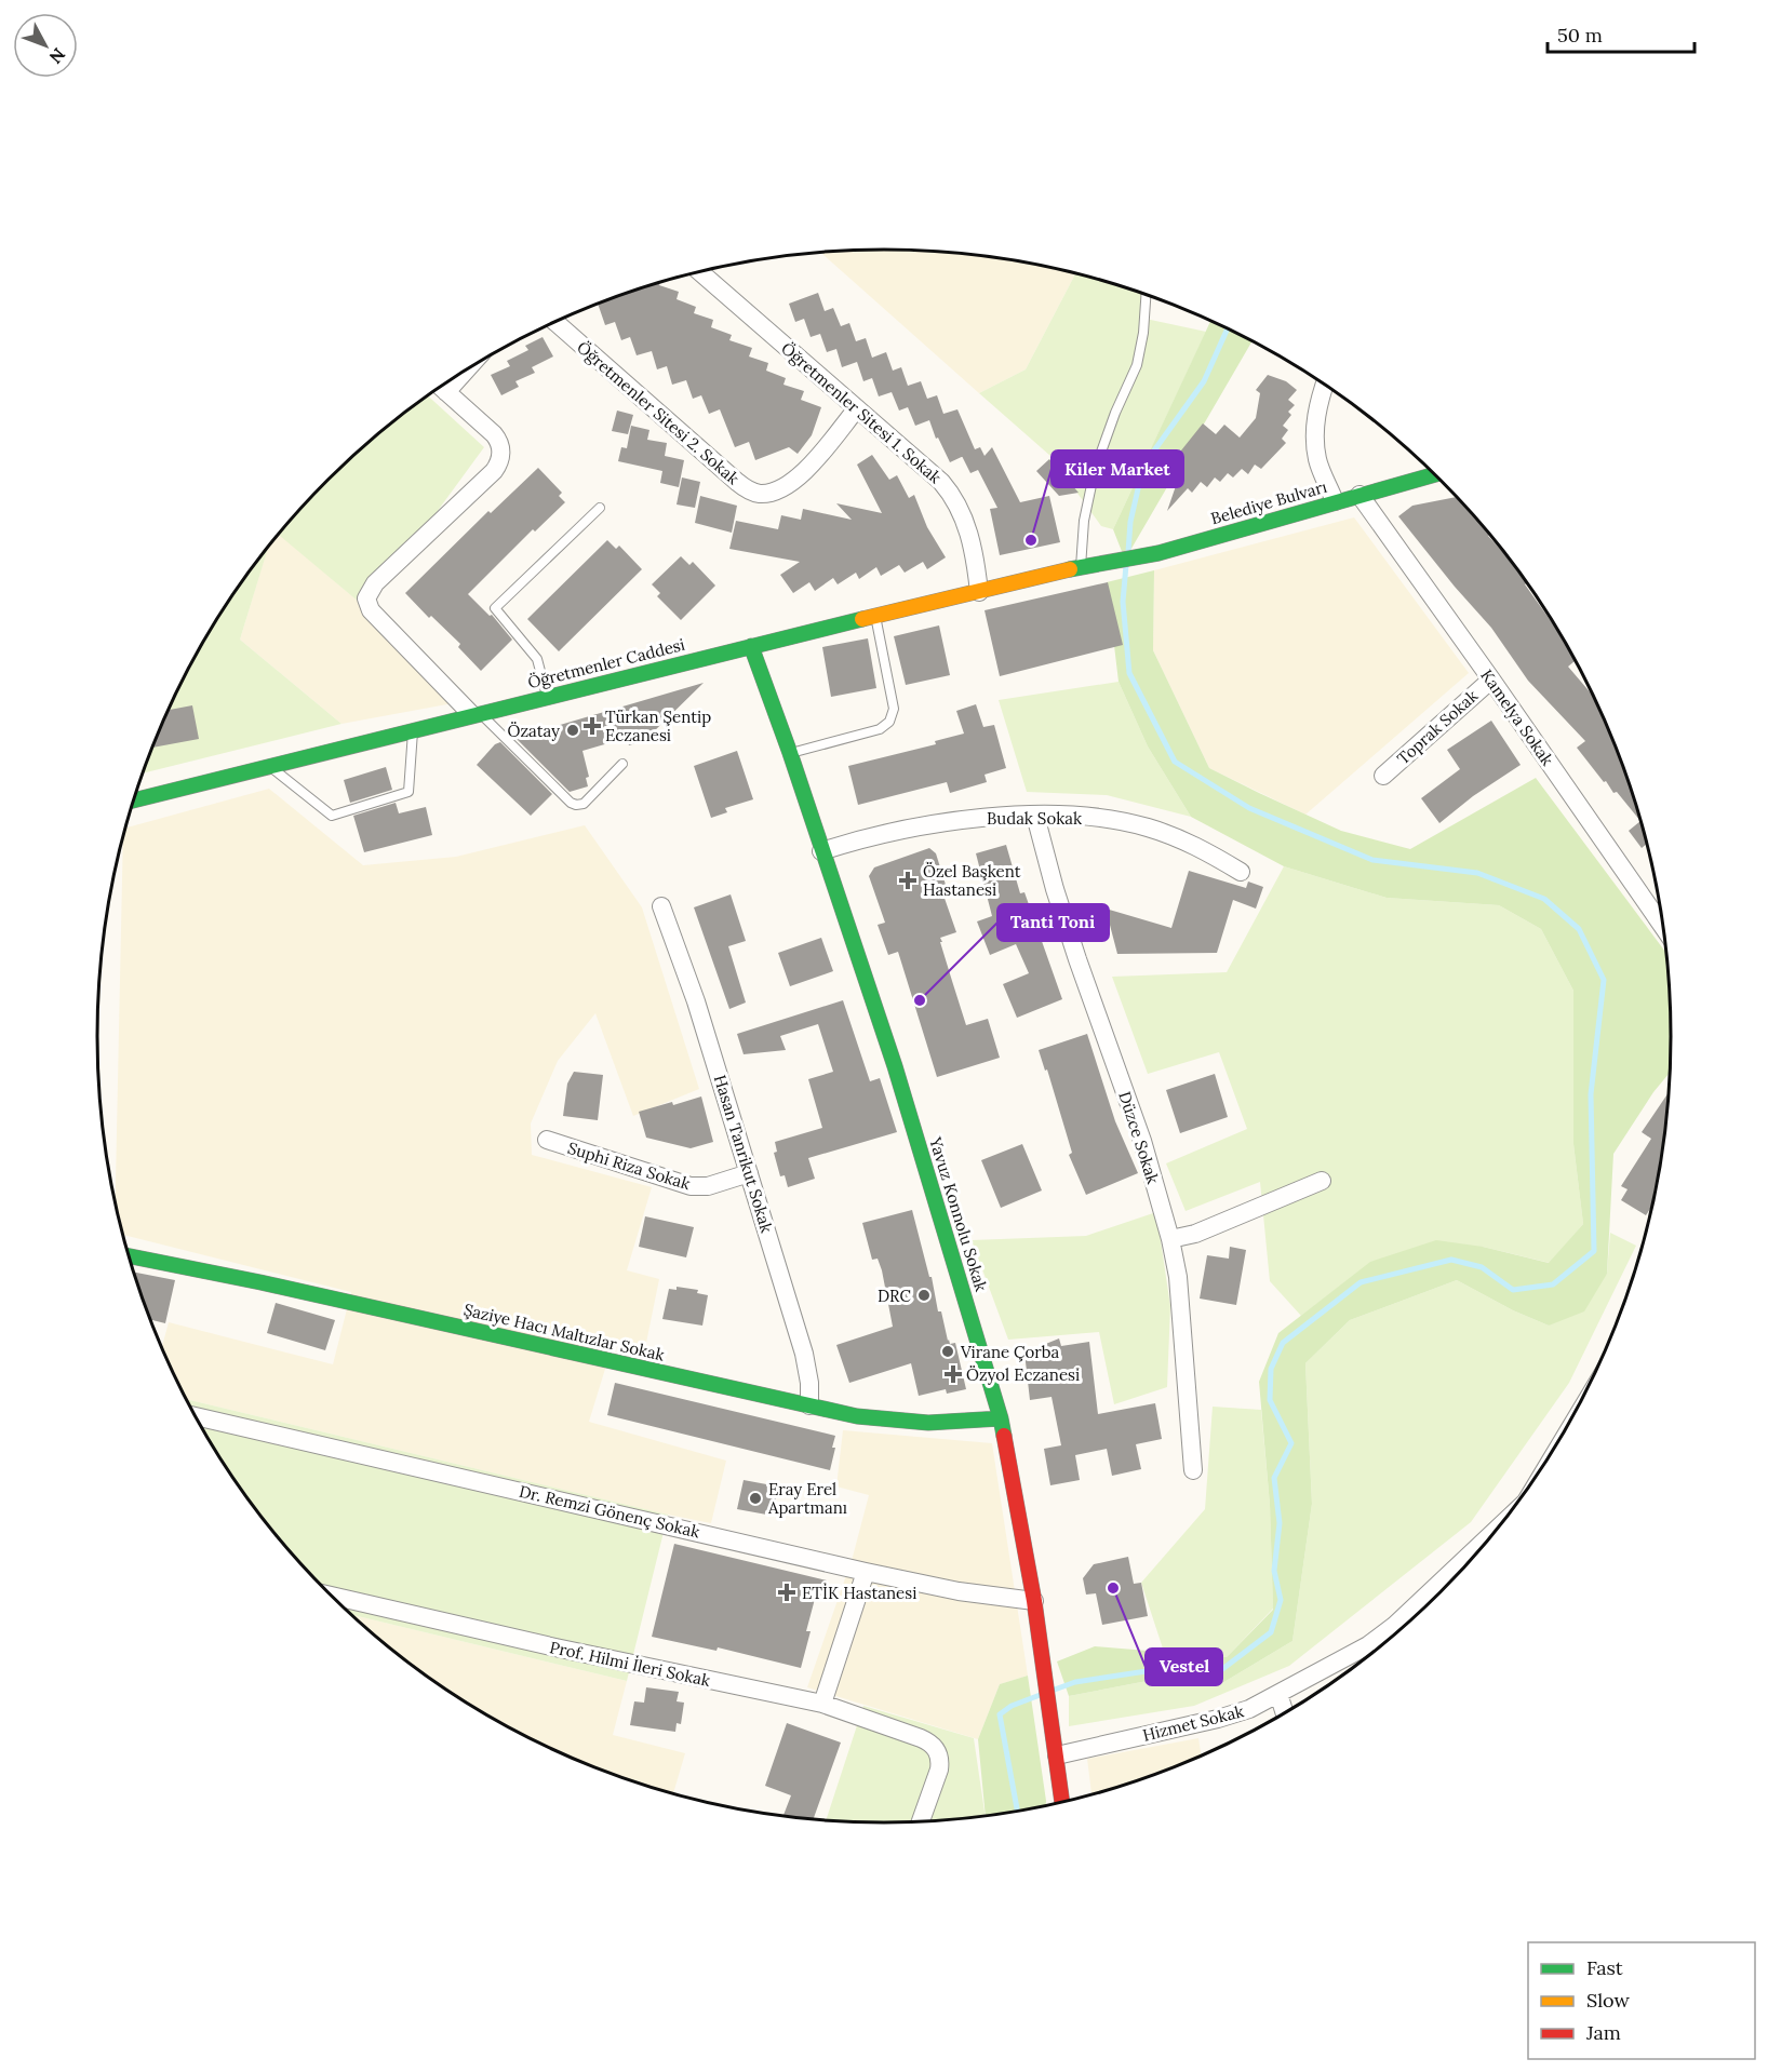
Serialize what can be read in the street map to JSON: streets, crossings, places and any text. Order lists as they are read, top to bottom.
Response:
{
  "streets": {
    "street": [
      "Öğretmenler Sitesi 2. Sokak",
      "Öğretmenler Sitesi 1. Sokak",
      "Belediye Bulvarı",
      "Öğretmenler Caddesi",
      "Kamelya Sokak",
      "Toprak Sokak",
      "Budak Sokak",
      "Düzce Sokak",
      "Hasan Tanrikut Sokak",
      "Suphi Riza Sokak",
      "Yavuz Konnolu Sokak",
      "Şaziye Hacı Maltızlar Sokak",
      "Dr. Remzi Gönenç Sokak",
      "Prof. Hilmi İleri Sokak",
      "Hizmet Sokak"
    ]
  },
  "crossings": [
    ["Öğretmenler Sitesi 2. Sokak", "Öğretmenler Sitesi 1. Sokak"],
    ["Öğretmenler Sitesi 1. Sokak", "Öğretmenler Caddesi"],
    ["Belediye Bulvarı", "Öğretmenler Caddesi"],
    ["Belediye Bulvarı", "Kamelya Sokak"],
    ["Öğretmenler Caddesi", "Yavuz Konnolu Sokak"],
    ["Kamelya Sokak", "Toprak Sokak"],
    ["Budak Sokak", "Düzce Sokak"],
    ["Budak Sokak", "Yavuz Konnolu Sokak"],
    ["Hasan Tanrikut Sokak", "Suphi Riza Sokak"],
    ["Hasan Tanrikut Sokak", "Şaziye Hacı Maltızlar Sokak"],
    ["Yavuz Konnolu Sokak", "Şaziye Hacı Maltızlar Sokak"],
    ["Yavuz Konnolu Sokak", "Dr. Remzi Gönenç Sokak"],
    ["Yavuz Konnolu Sokak", "Hizmet Sokak"]
  ],
  "places": {
    "other": [
      "Kiler Market",
      "Özatay",
      "Tanti Toni",
      "DRC",
      "Virane Çorba",
      "Eray Erel Apartmanı",
      "Vestel"
    ],
    "health": [
      "Türkan Şentip Eczanesi",
      "Özel Başkent Hastanesi",
      "Özyol Eczanesi",
      "ETİK Hastanesi"
    ]
  },
  "legend": ["Fast", "Slow", "Jam"],
  "scale_bar": "50 m",
  "north": "bottom right"
}
